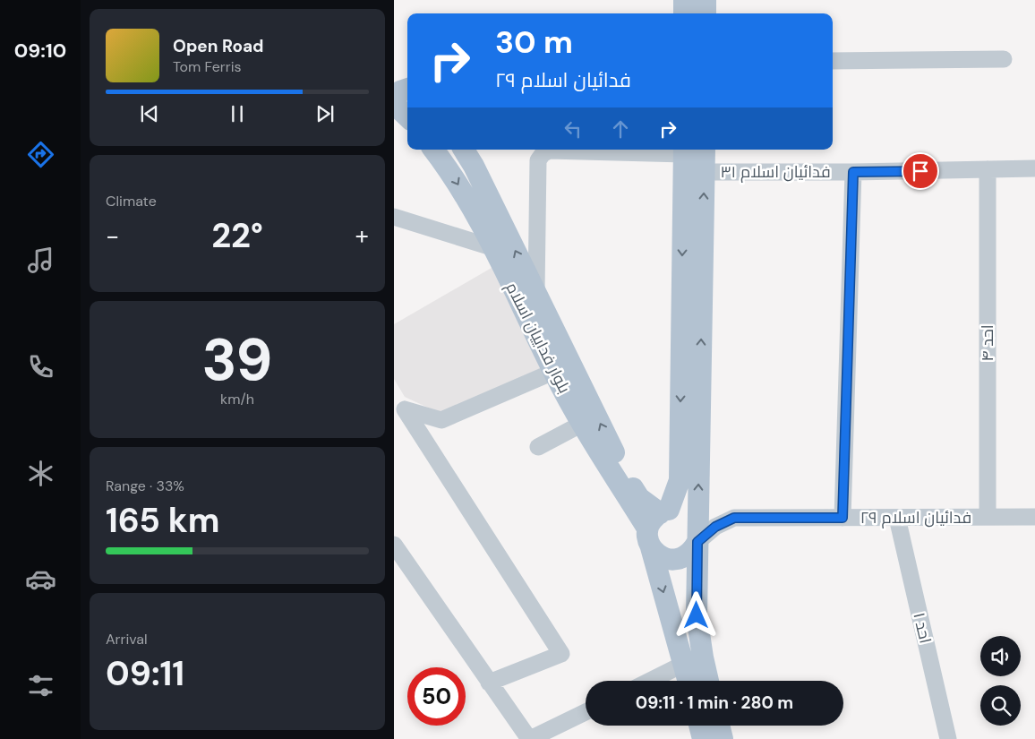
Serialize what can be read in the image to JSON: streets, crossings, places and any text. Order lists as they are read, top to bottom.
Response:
{
  "streets": {
    "main road": ["بلوار فداییان اسلام"],
    "street": [
      "فدائیان اسلام ۳۱",
      "احد ۴",
      "فدائیان اسلام ۲۹",
      "احد ۱"
    ]
  },
  "crossings": [
    ["فدائیان اسلام ۳۱", "احد ۴"],
    ["بلوار فداییان اسلام", "فدائیان اسلام ۲۹"],
    ["احد ۴", "فدائیان اسلام ۲۹"],
    ["فدائیان اسلام ۲۹", "احد ۱"]
  ],
  "page": {
    "tabs": "09:10",
    "turn": ["30 m", "فدائیان اسلام ۲۹"],
    "song": ["Open Road", "Tom Ferris"],
    "tile": [
      "Climate",
      ["39", "km/h"],
      ["Range · 33%", "165 km"],
      ["Arrival", "09:11"]
    ],
    "heat": ["−", "22°", "+"],
    "limit": "50",
    "trip": "09:11 · 1 min · 280 m"
  }
}
